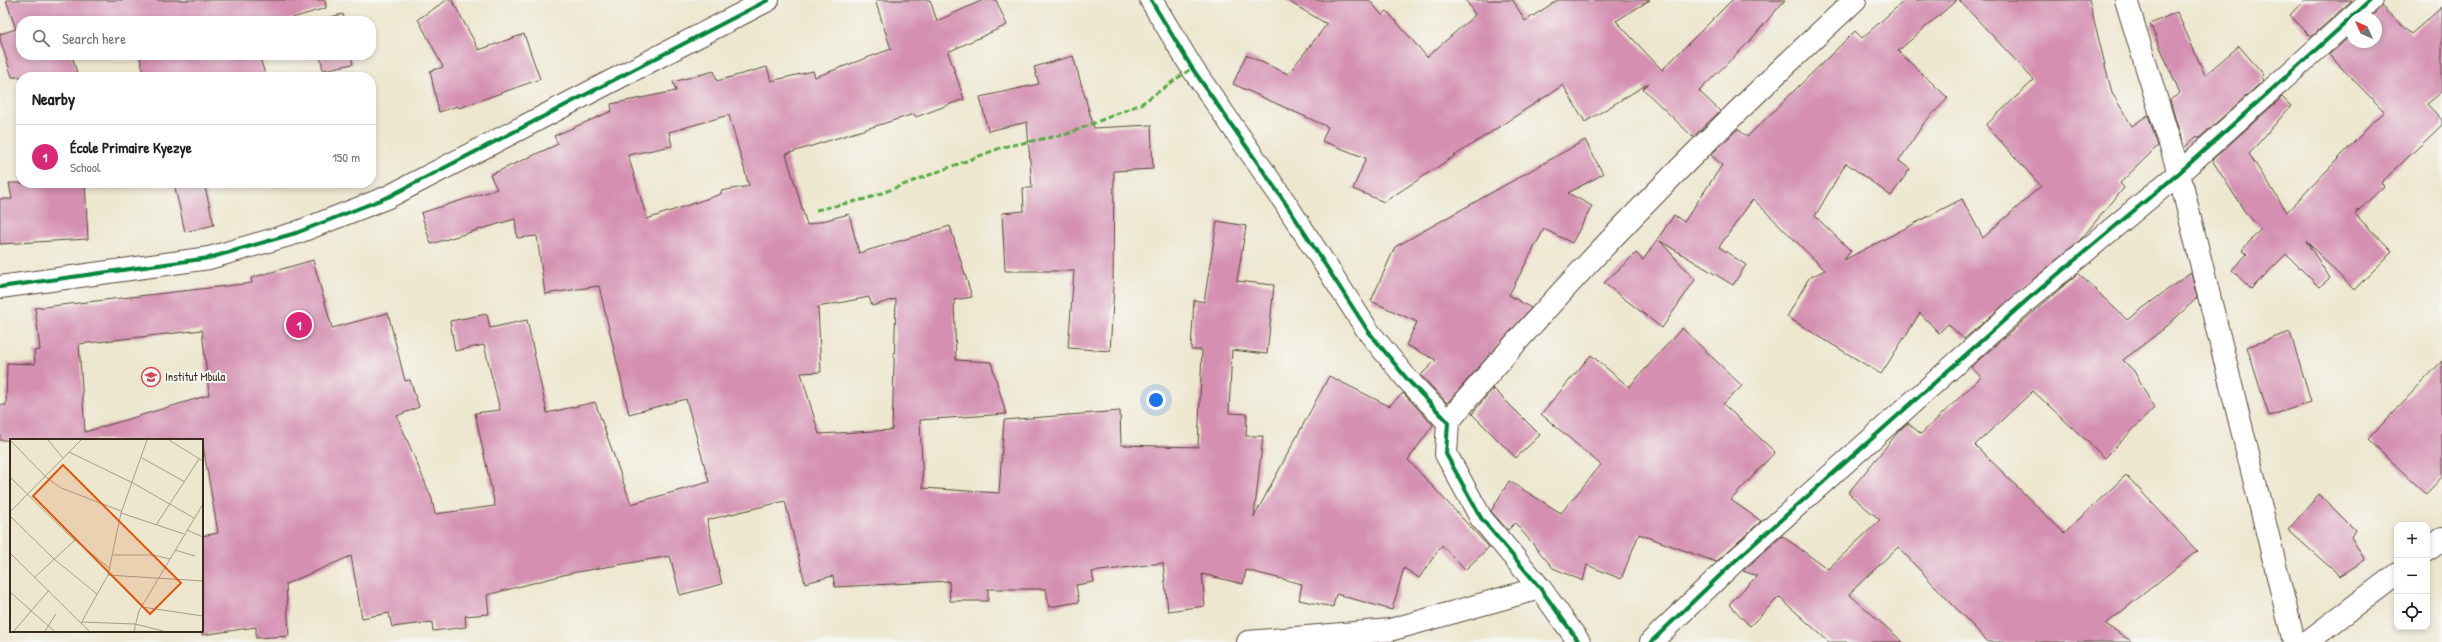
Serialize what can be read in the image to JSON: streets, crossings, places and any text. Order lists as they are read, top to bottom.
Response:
{
  "places": {
    "school or university": ["Institut Mbula"]
  },
  "north": "top left",
  "page": {
    "search": "Search here",
    "heading": "Nearby",
    "list": [
      {
        "mark": "1",
        "name": "École Primaire Kyezye",
        "note": "School",
        "value": "150 m"
      }
    ],
    "pins": "1",
    "map_buttons": ["+", "−"]
  }
}
